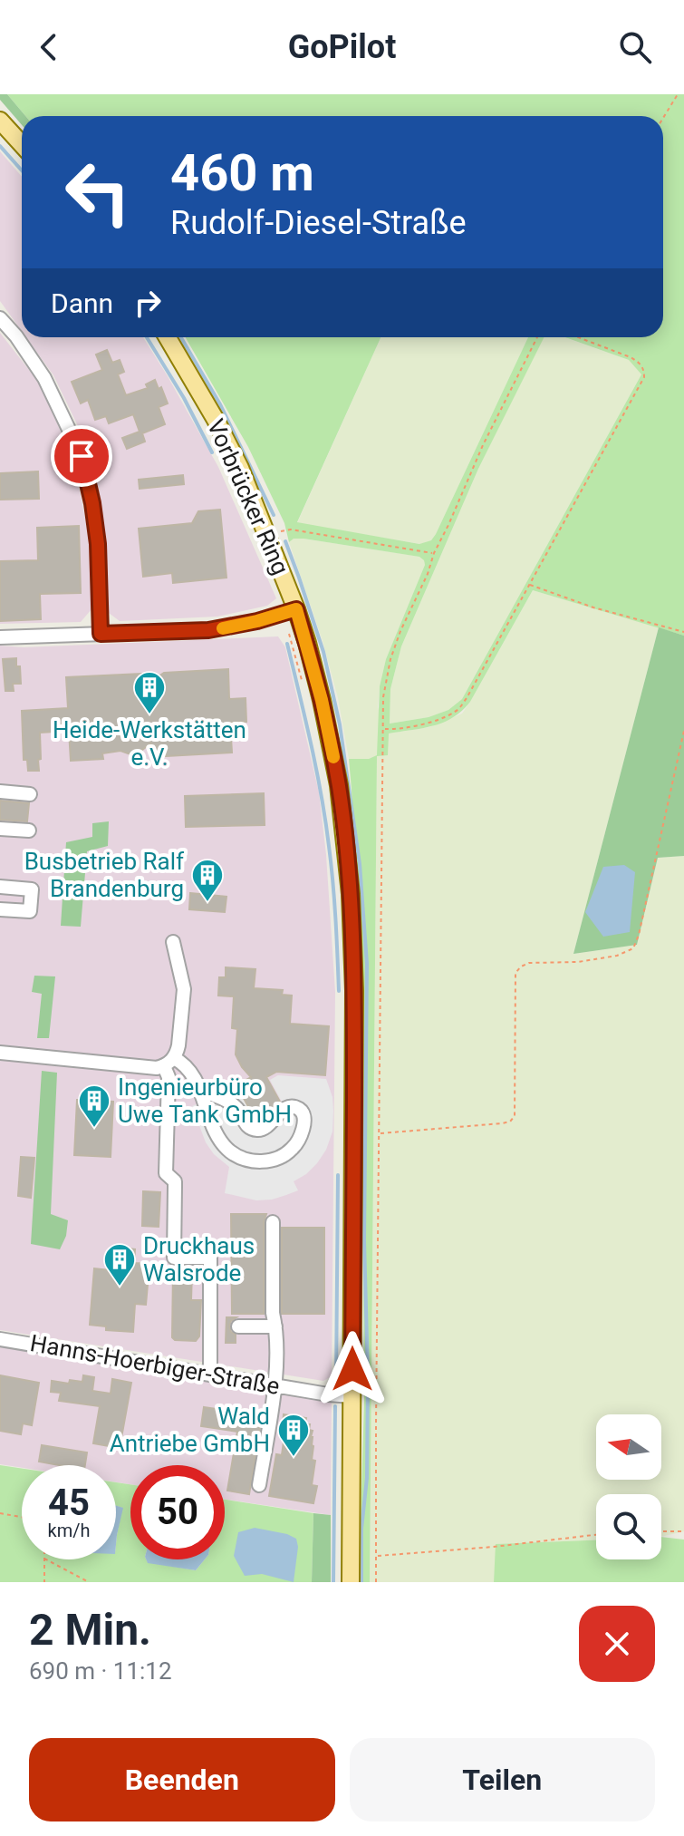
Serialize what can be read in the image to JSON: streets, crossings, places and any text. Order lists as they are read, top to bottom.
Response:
{
  "streets": {
    "main road": ["Vorbrücker Ring"],
    "street": ["Hanns-Hoerbiger-Straße"]
  },
  "crossings": [
    ["Vorbrücker Ring", "Hanns-Hoerbiger-Straße"]
  ],
  "places": {
    "building": [
      "Heide-Werkstätten e.V.",
      "Busbetrieb Ralf Brandenburg",
      "Ingenieurbüro Uwe Tank GmbH",
      "Druckhaus Walsrode",
      "Wald Antriebe GmbH"
    ]
  },
  "north": "left",
  "page": {
    "header": "GoPilot",
    "turn": ["460 m", "Rudolf-Diesel-Straße"],
    "then": "Dann",
    "speed": "45 km/h",
    "limit": "50",
    "heading": ["2 Min.", "690 m · 11:12"],
    "buttons": ["Beenden", "Teilen"]
  }
}
